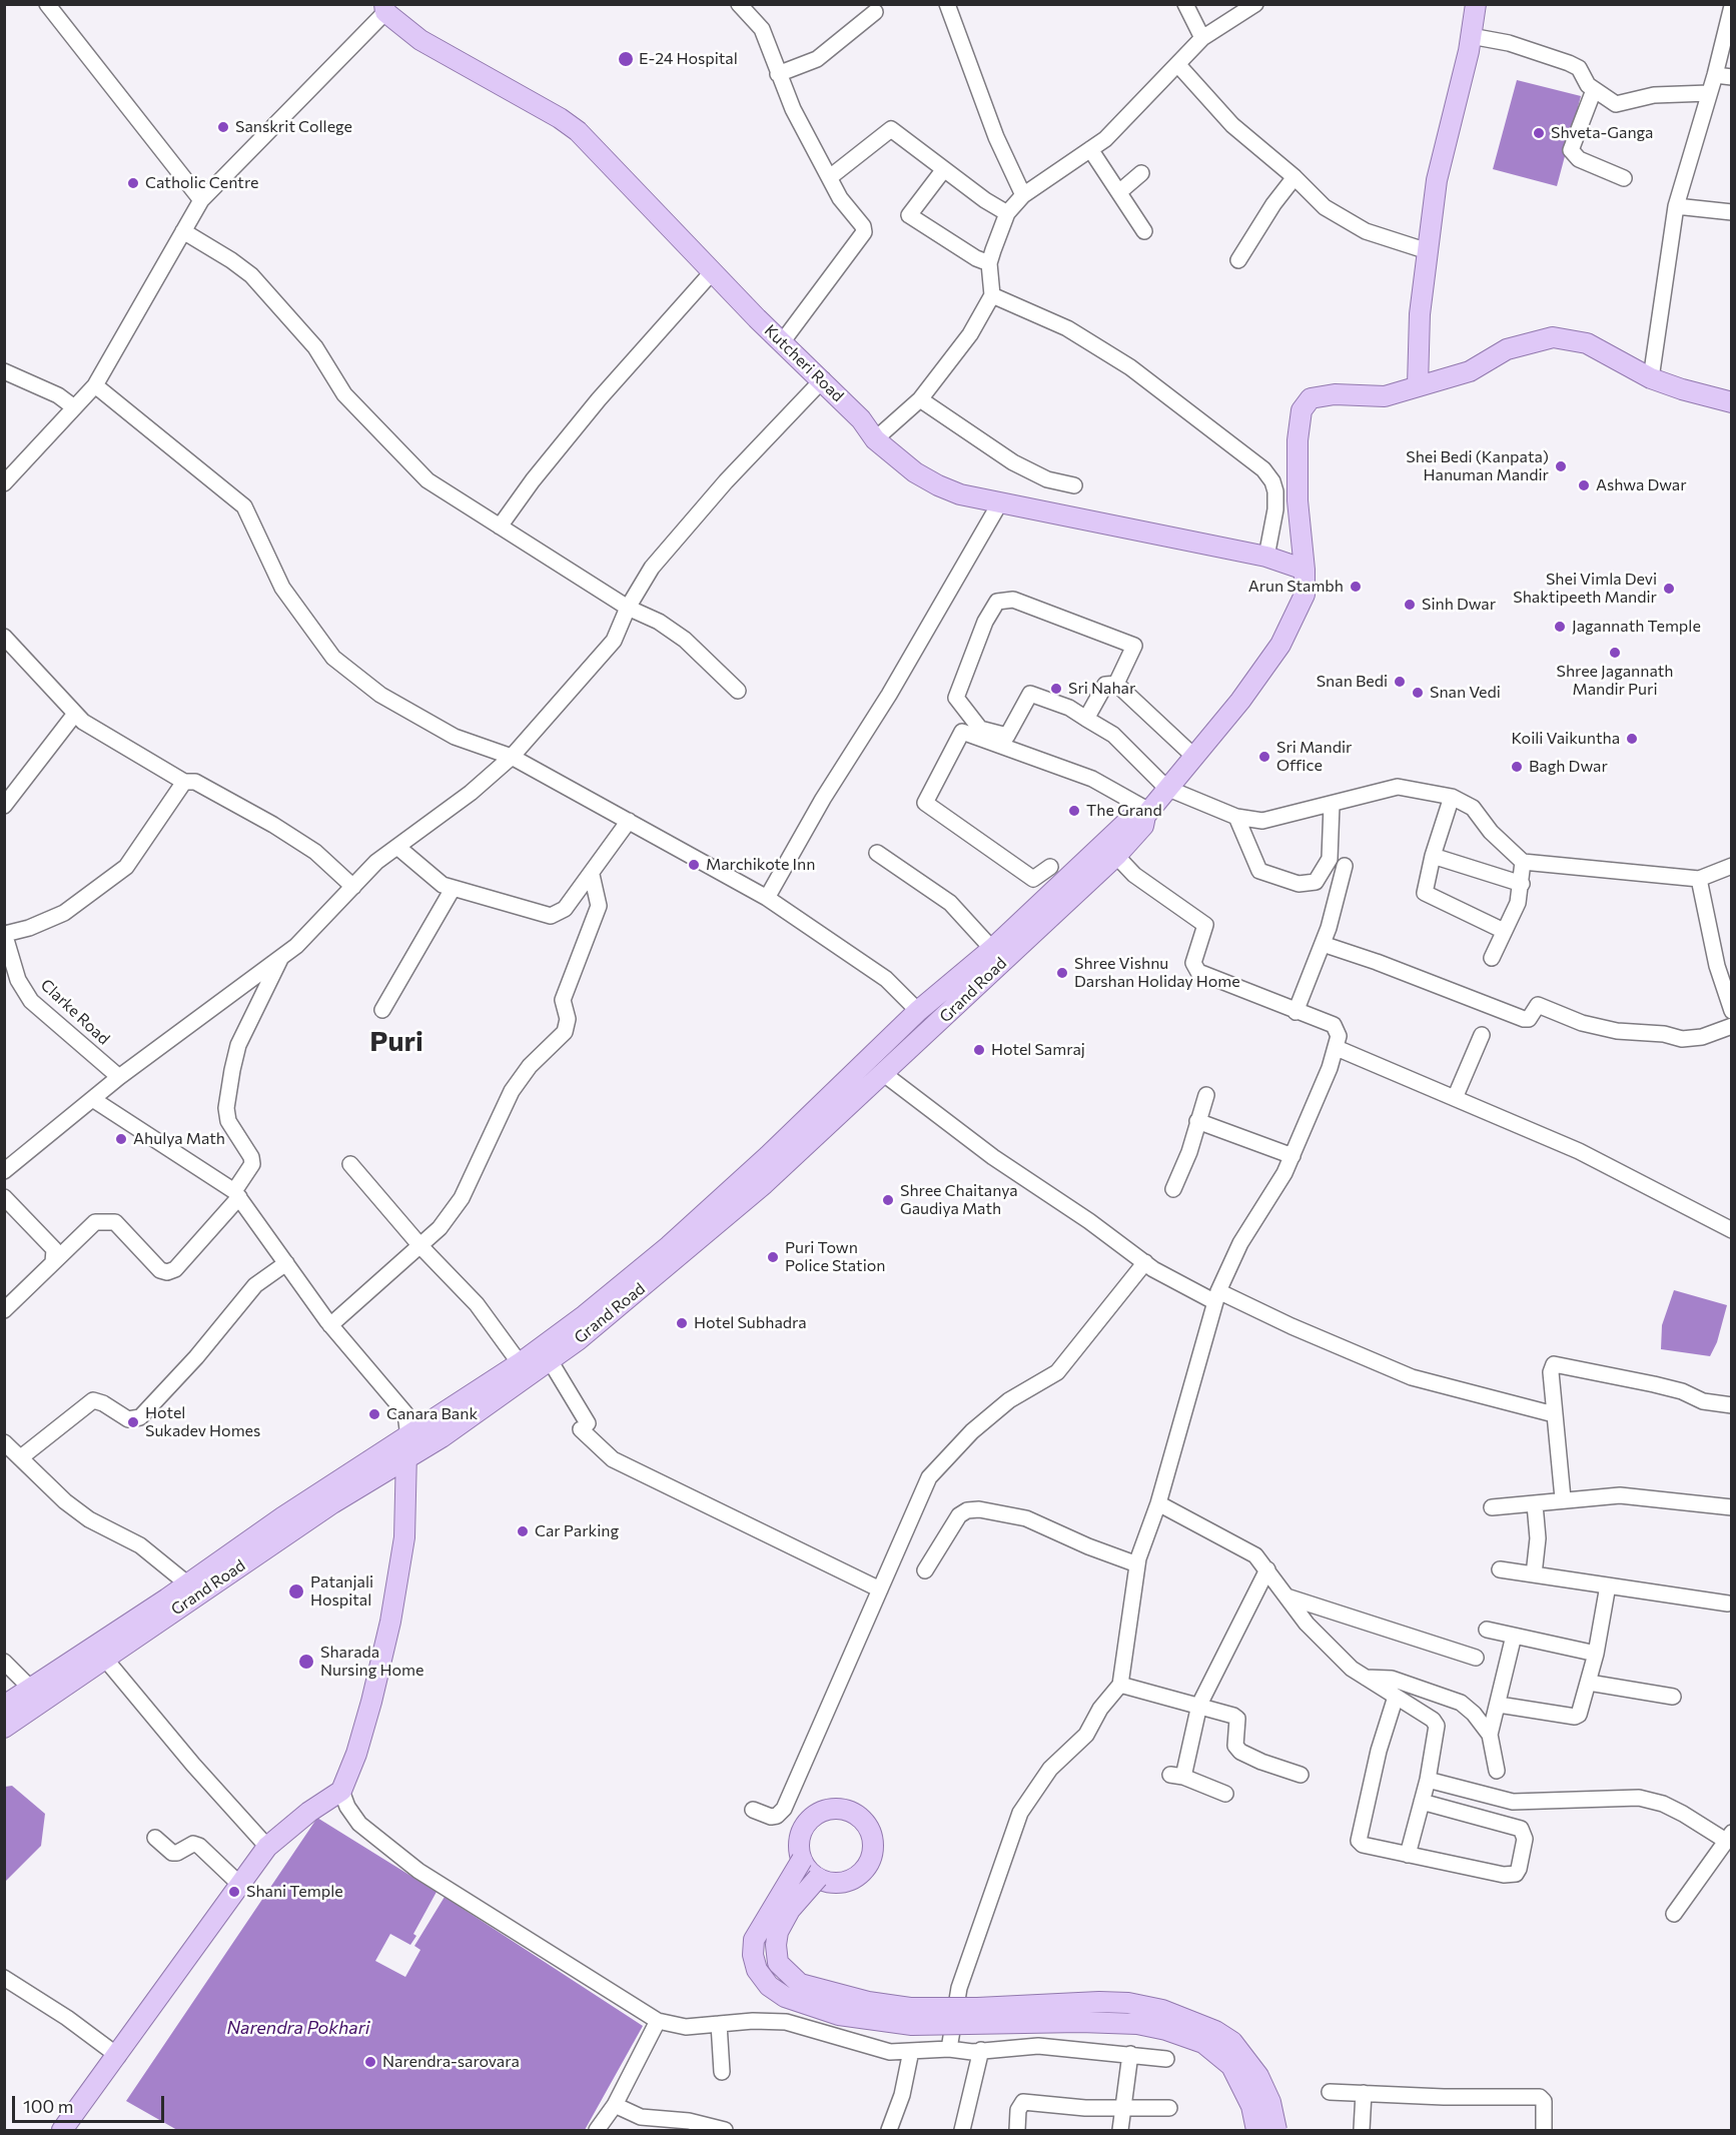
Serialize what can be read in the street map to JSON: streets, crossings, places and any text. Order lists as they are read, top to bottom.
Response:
{
  "streets": {
    "main road": ["Kutcheri Road", "Grand Road"],
    "street": ["Clarke Road"]
  },
  "crossings": [
    ["Kutcheri Road", "Grand Road"]
  ],
  "districts": ["Puri"],
  "water": ["Narendra Pokhari"],
  "places": [
    "E-24 Hospital",
    "Sanskrit College",
    "Shveta-Ganga",
    "Catholic Centre",
    "Shei Bedi (Kanpata) Hanuman Mandir",
    "Ashwa Dwar",
    "Arun Stambh",
    "Shei Vimla Devi Shaktipeeth Mandir",
    "Sinh Dwar",
    "Jagannath Temple",
    "Shree Jagannath Mandir Puri",
    "Snan Bedi",
    "Sri Nahar",
    "Snan Vedi",
    "Koili Vaikuntha",
    "Sri Mandir Office",
    "Bagh Dwar",
    "The Grand",
    "Marchikote Inn",
    "Shree Vishnu Darshan Holiday Home",
    "Hotel Samraj",
    "Ahulya Math",
    "Shree Chaitanya Gaudiya Math",
    "Puri Town Police Station",
    "Hotel Subhadra",
    "Canara Bank",
    "Hotel Sukadev Homes",
    "Car Parking",
    "Patanjali Hospital",
    "Sharada Nursing Home",
    "Shani Temple",
    "Narendra-sarovara"
  ],
  "scale_bar": "100 m"
}
